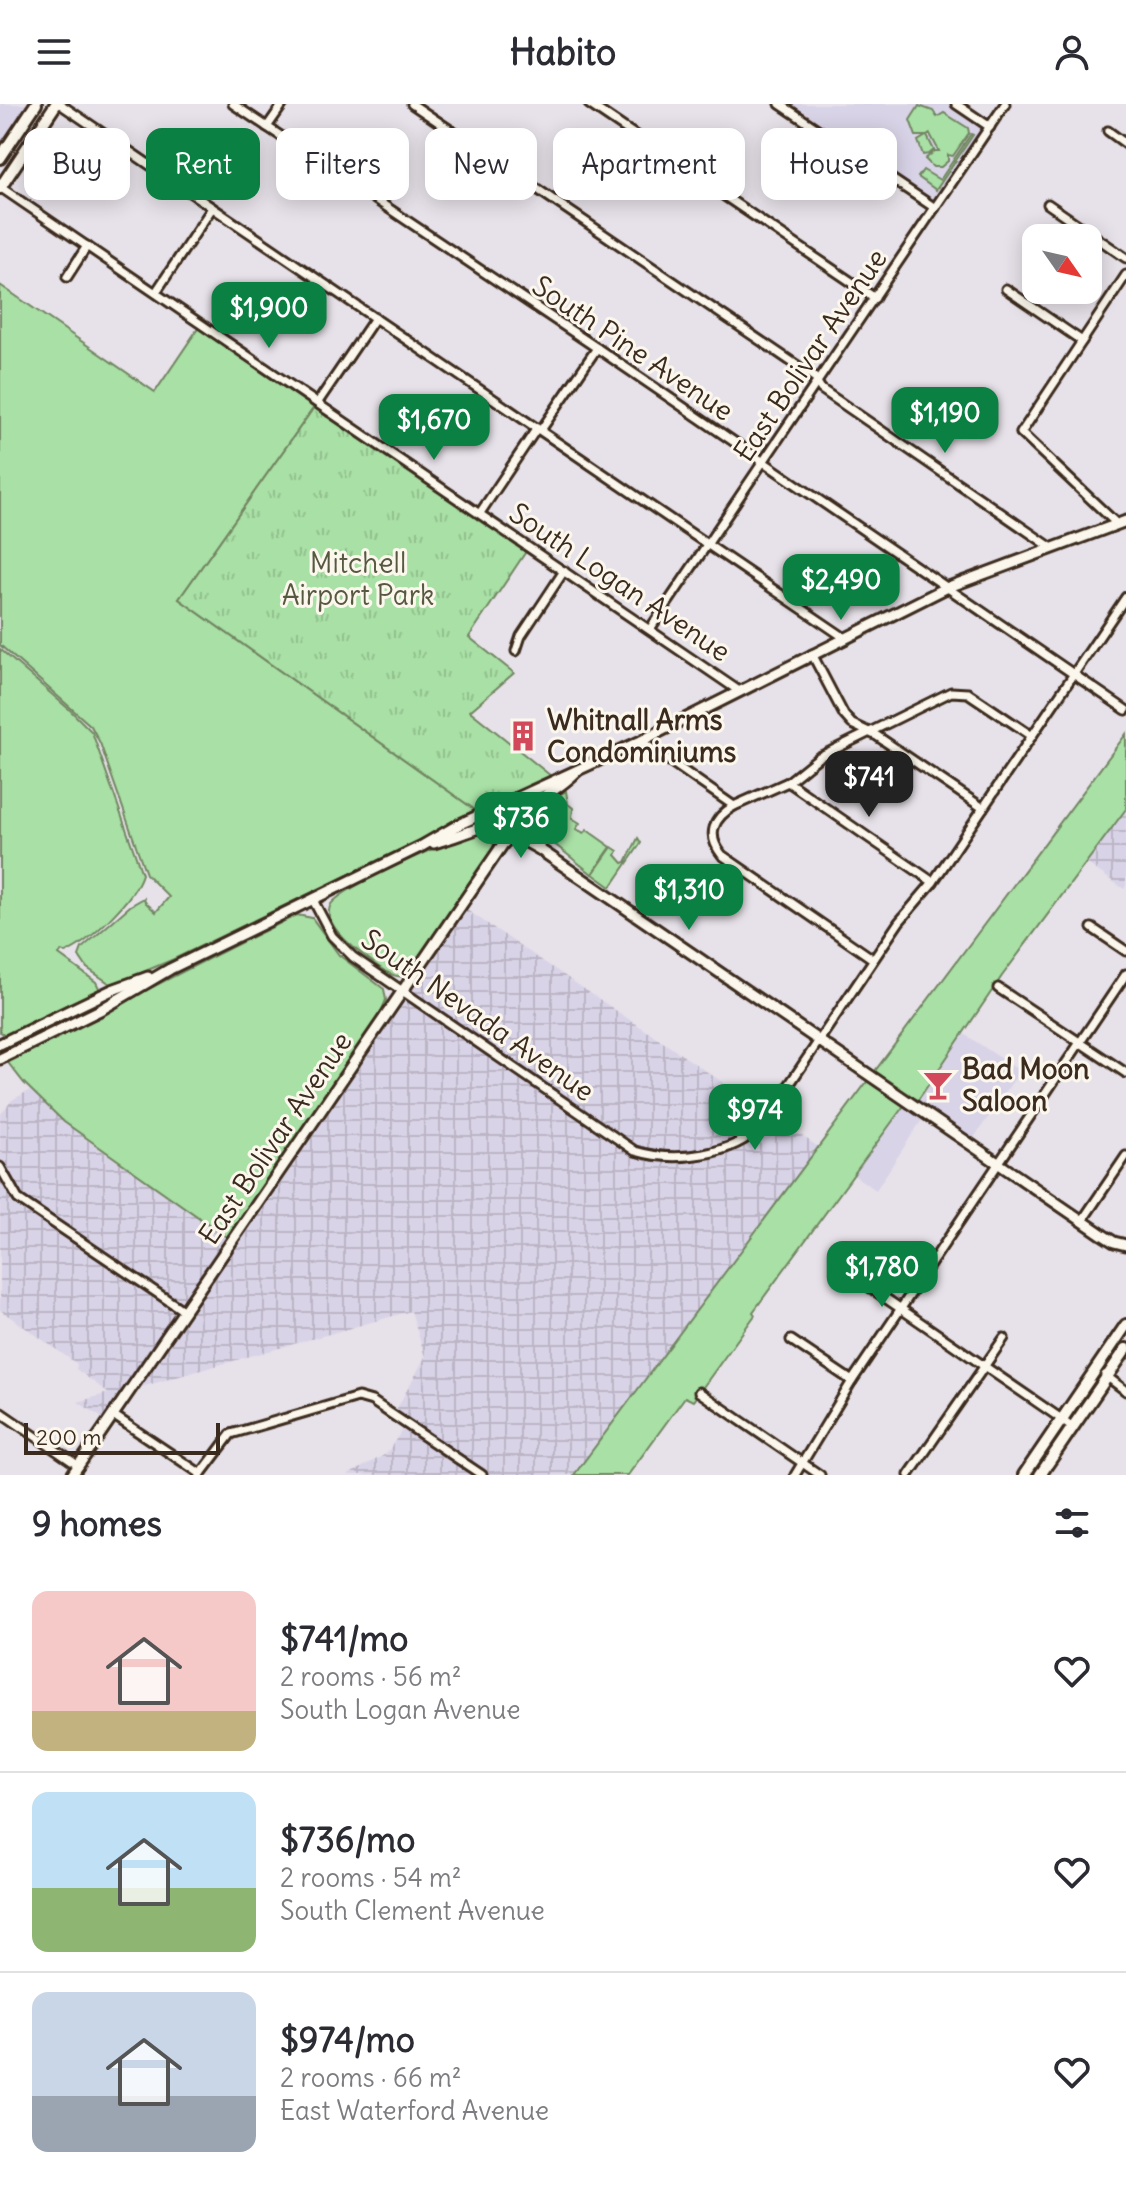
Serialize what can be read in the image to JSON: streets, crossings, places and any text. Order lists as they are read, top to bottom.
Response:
{
  "streets": {
    "street": [
      "South Pine Avenue",
      "East Bolivar Avenue",
      "South Logan Avenue",
      "South Nevada Avenue"
    ]
  },
  "crossings": [
    ["South Pine Avenue", "East Bolivar Avenue"],
    ["East Bolivar Avenue", "South Logan Avenue"],
    ["East Bolivar Avenue", "South Nevada Avenue"]
  ],
  "parks": ["Mitchell Airport Park"],
  "places": {
    "building": ["Whitnall Arms Condominiums"],
    "bar": ["Bad Moon Saloon"]
  },
  "scale_bar": "200 m",
  "north": "bottom right",
  "page": {
    "header": "Habito",
    "chip": [
      "Buy",
      "Rent",
      "Filters",
      "New",
      "Apartment",
      "House"
    ],
    "price": [
      "$1,900",
      "$1,190",
      "$1,670",
      "$2,490",
      "$741",
      "$736",
      "$1,310",
      "$974",
      "$1,780"
    ],
    "scale": "200 m",
    "heading": "9 homes",
    "list": [
      {
        "name": "$741/mo",
        "note": "2 rooms · 56 m² · South Logan Avenue"
      },
      {
        "name": "$736/mo",
        "note": "2 rooms · 54 m² · South Clement Avenue"
      },
      {
        "name": "$974/mo",
        "note": "2 rooms · 66 m² · East Waterford Avenue"
      }
    ]
  }
}
